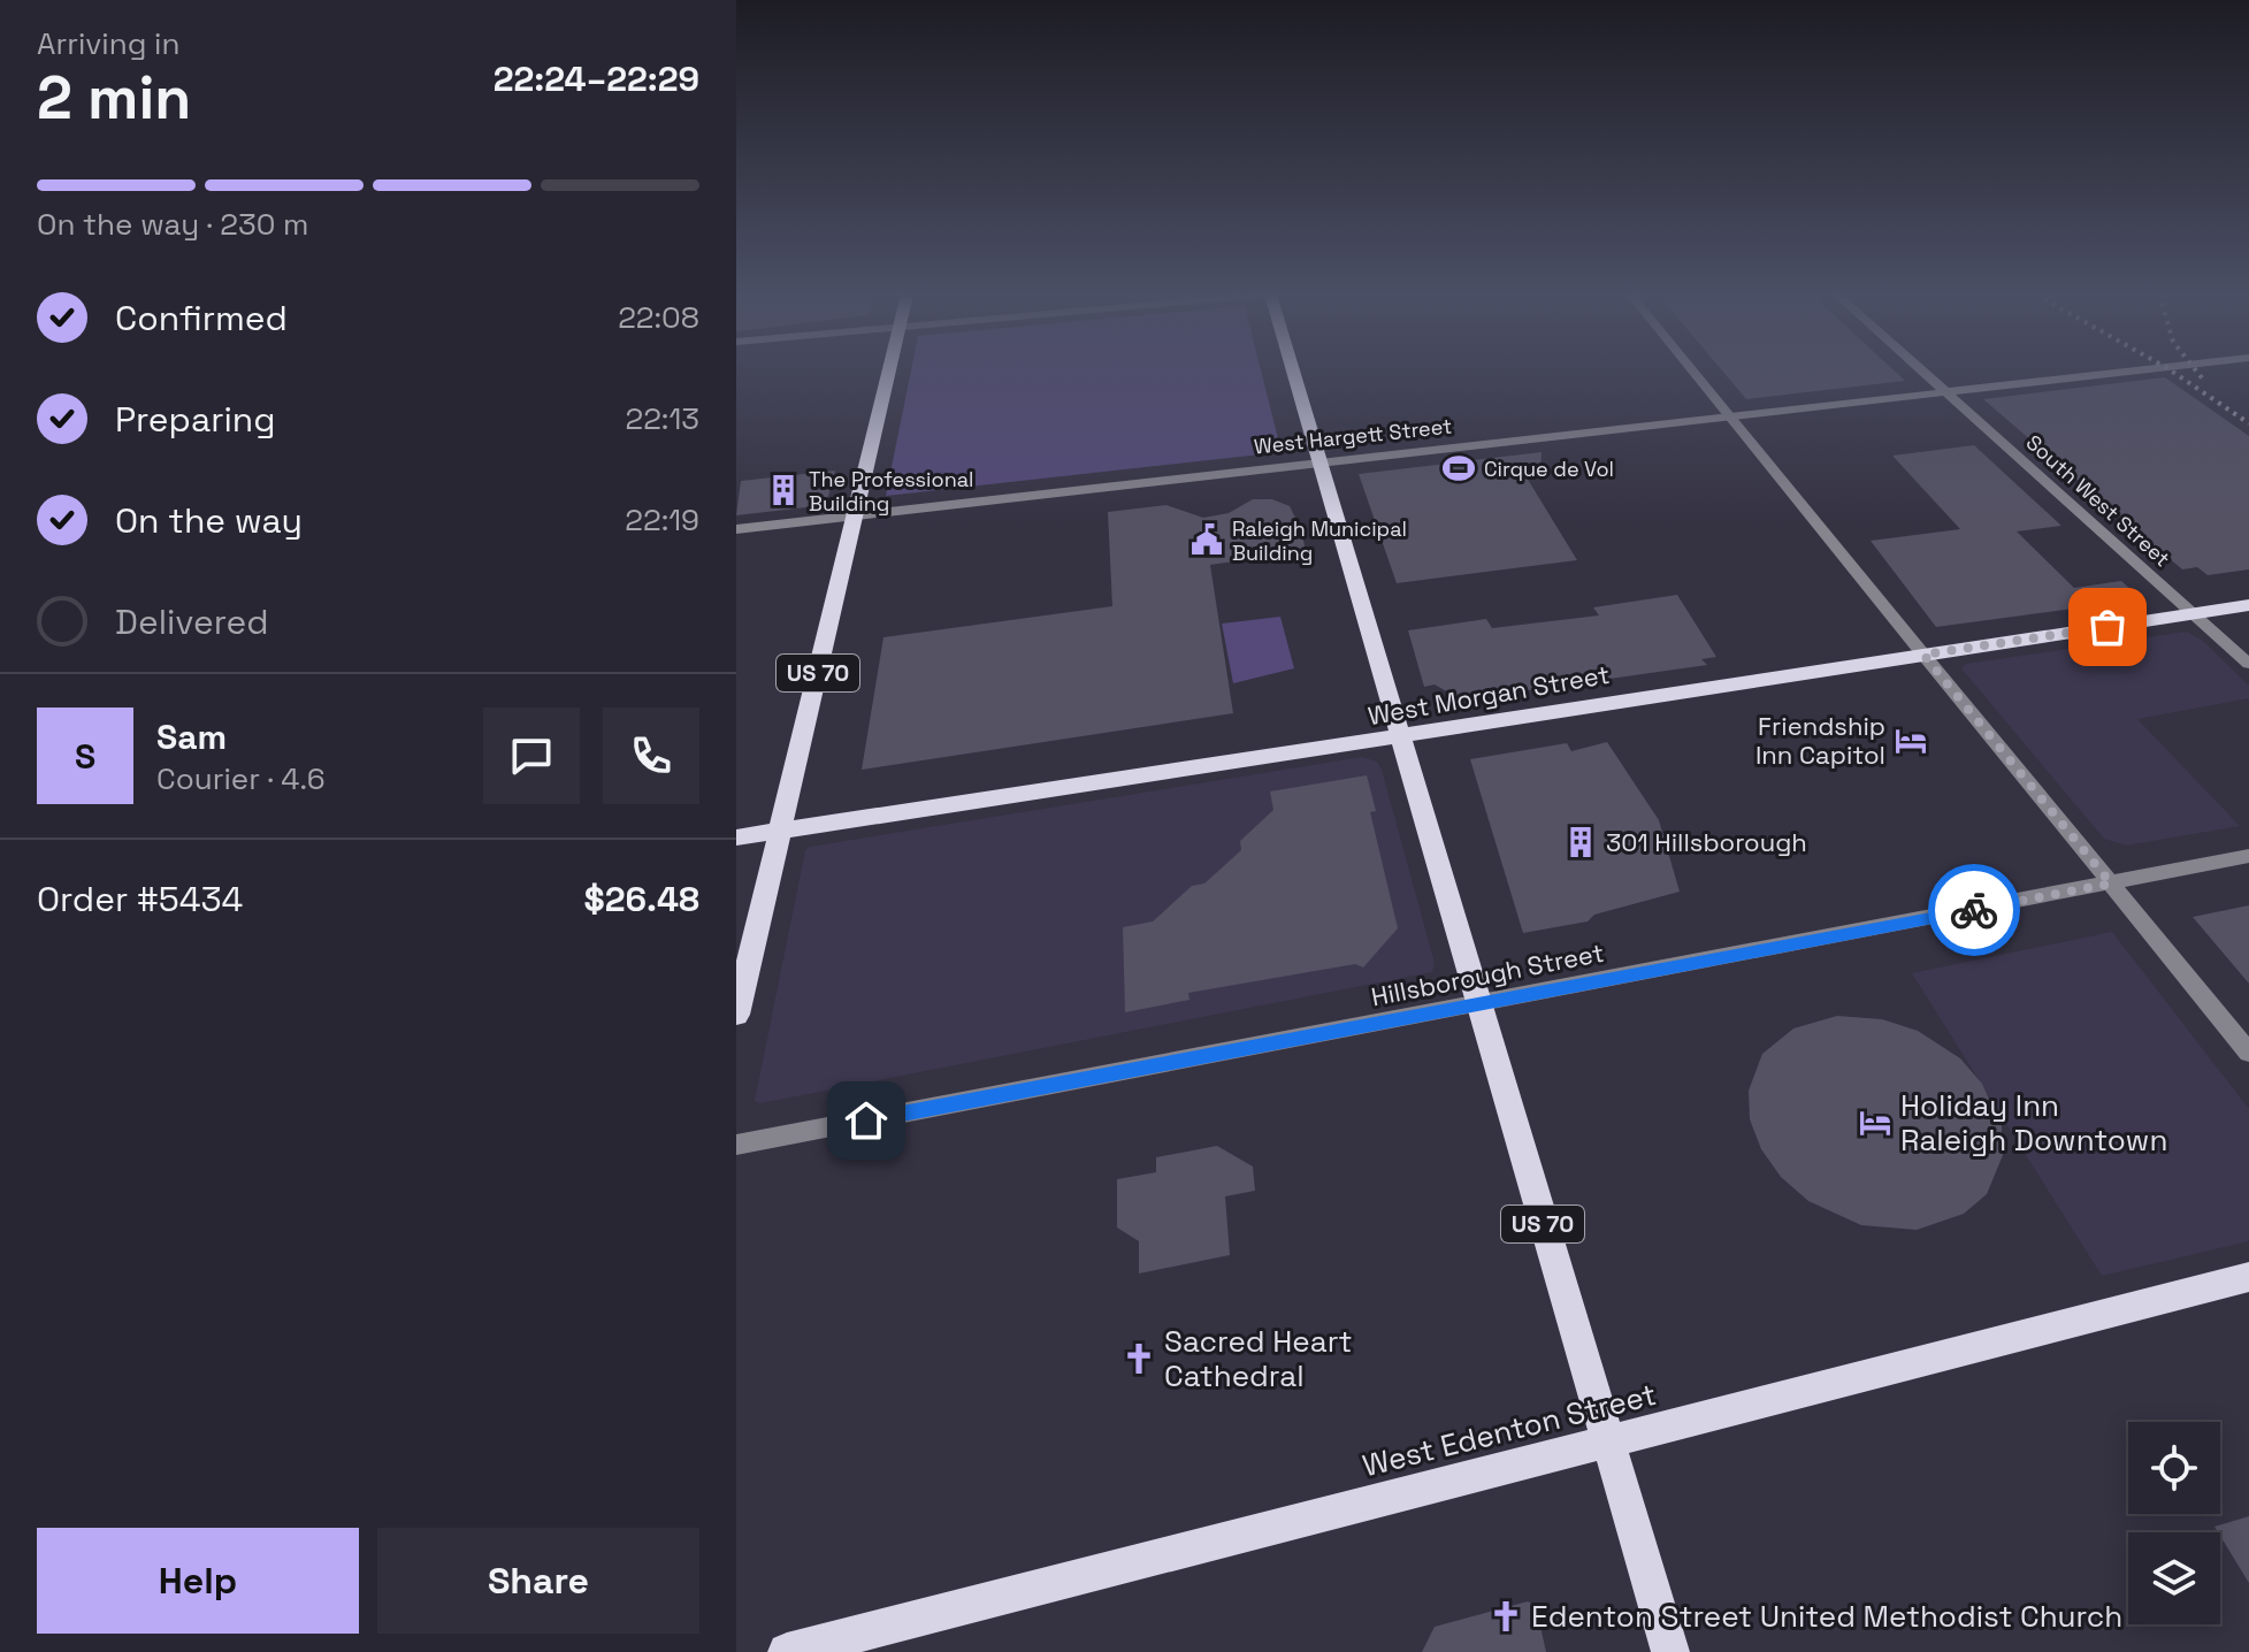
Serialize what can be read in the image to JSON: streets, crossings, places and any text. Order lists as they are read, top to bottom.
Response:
{
  "streets": {
    "main road": ["US 70", "West Morgan Street", "West Edenton Street"],
    "street": ["West Hargett Street", "South West Street", "Hillsborough Street"]
  },
  "crossings": [
    ["West Hargett Street", "South West Street"],
    ["West Hargett Street", "US 70"],
    ["South West Street", "West Morgan Street"],
    ["US 70", "West Morgan Street"],
    ["US 70", "Hillsborough Street"],
    ["US 70", "West Edenton Street"]
  ],
  "places": {
    "sports": ["Cirque de Vol"],
    "building": ["The Professional Building", "301 Hillsborough"],
    "public building": ["Raleigh Municipal Building"],
    "hotel": ["Friendship Inn Capitol", "Holiday Inn Raleigh Downtown"],
    "church": ["Sacred Heart Cathedral", "Edenton Street United Methodist Church"]
  },
  "page": {
    "heading": ["2 min", "Arriving in", "22:24–22:29"],
    "panel": [
      "Sam",
      "Courier · 4.6",
      "Order #5434",
      "$26.48"
    ],
    "bar": "On the way · 230 m",
    "list": [
      ["Confirmed", "22:08"],
      ["Preparing", "22:13"],
      ["On the way", "22:19"],
      "Delivered"
    ],
    "round": "S",
    "buttons": ["Help", "Share"]
  }
}
